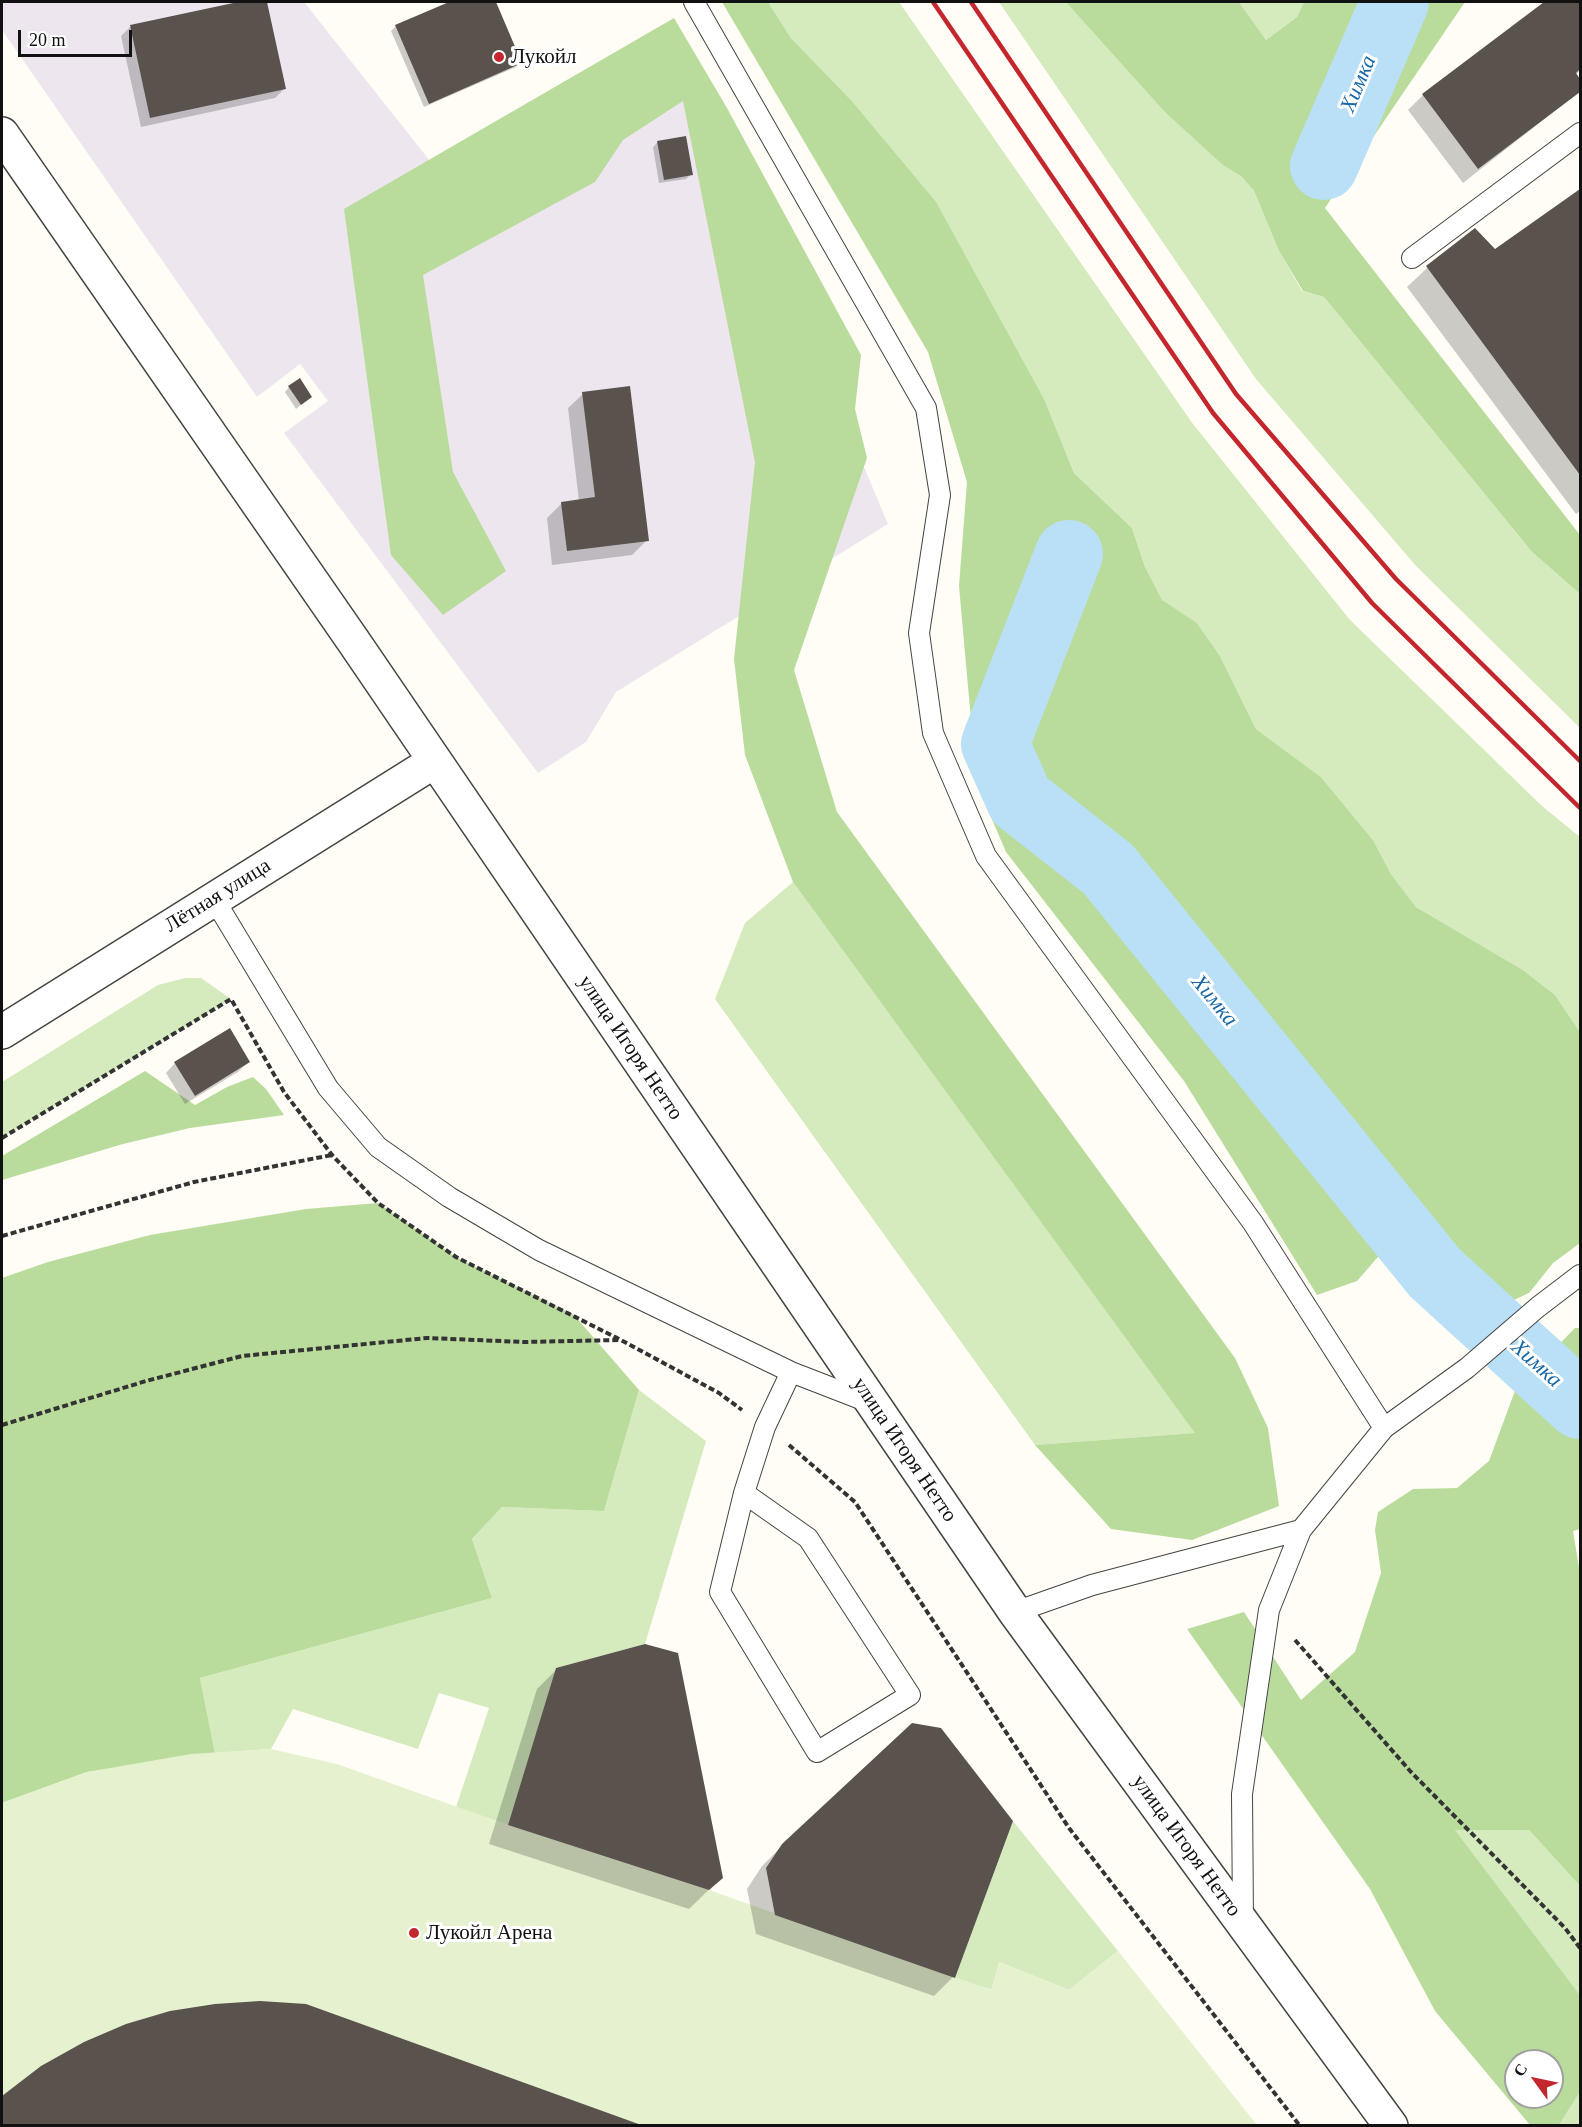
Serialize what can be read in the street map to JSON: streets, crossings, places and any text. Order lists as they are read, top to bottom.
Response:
{
  "streets": {
    "street": ["Лётная улица", "улица Игоря Нетто"]
  },
  "crossings": [
    ["Лётная улица", "улица Игоря Нетто"]
  ],
  "water": ["Химка"],
  "places": ["Лукойл", "Лукойл Арена"],
  "scale_bar": "20 m",
  "north": "top left"
}
